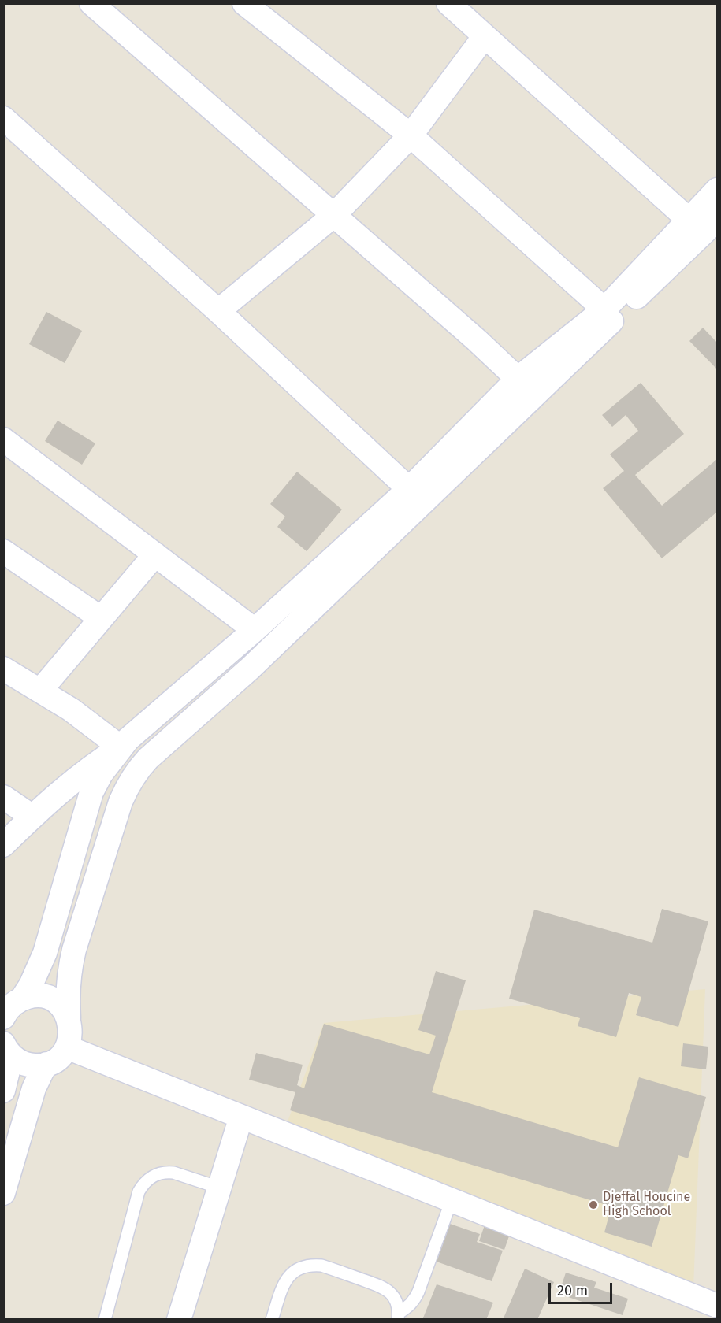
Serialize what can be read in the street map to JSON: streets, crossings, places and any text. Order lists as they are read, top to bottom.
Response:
{
  "places": ["Djeffal Houcine High School"],
  "scale_bar": "20 m"
}
